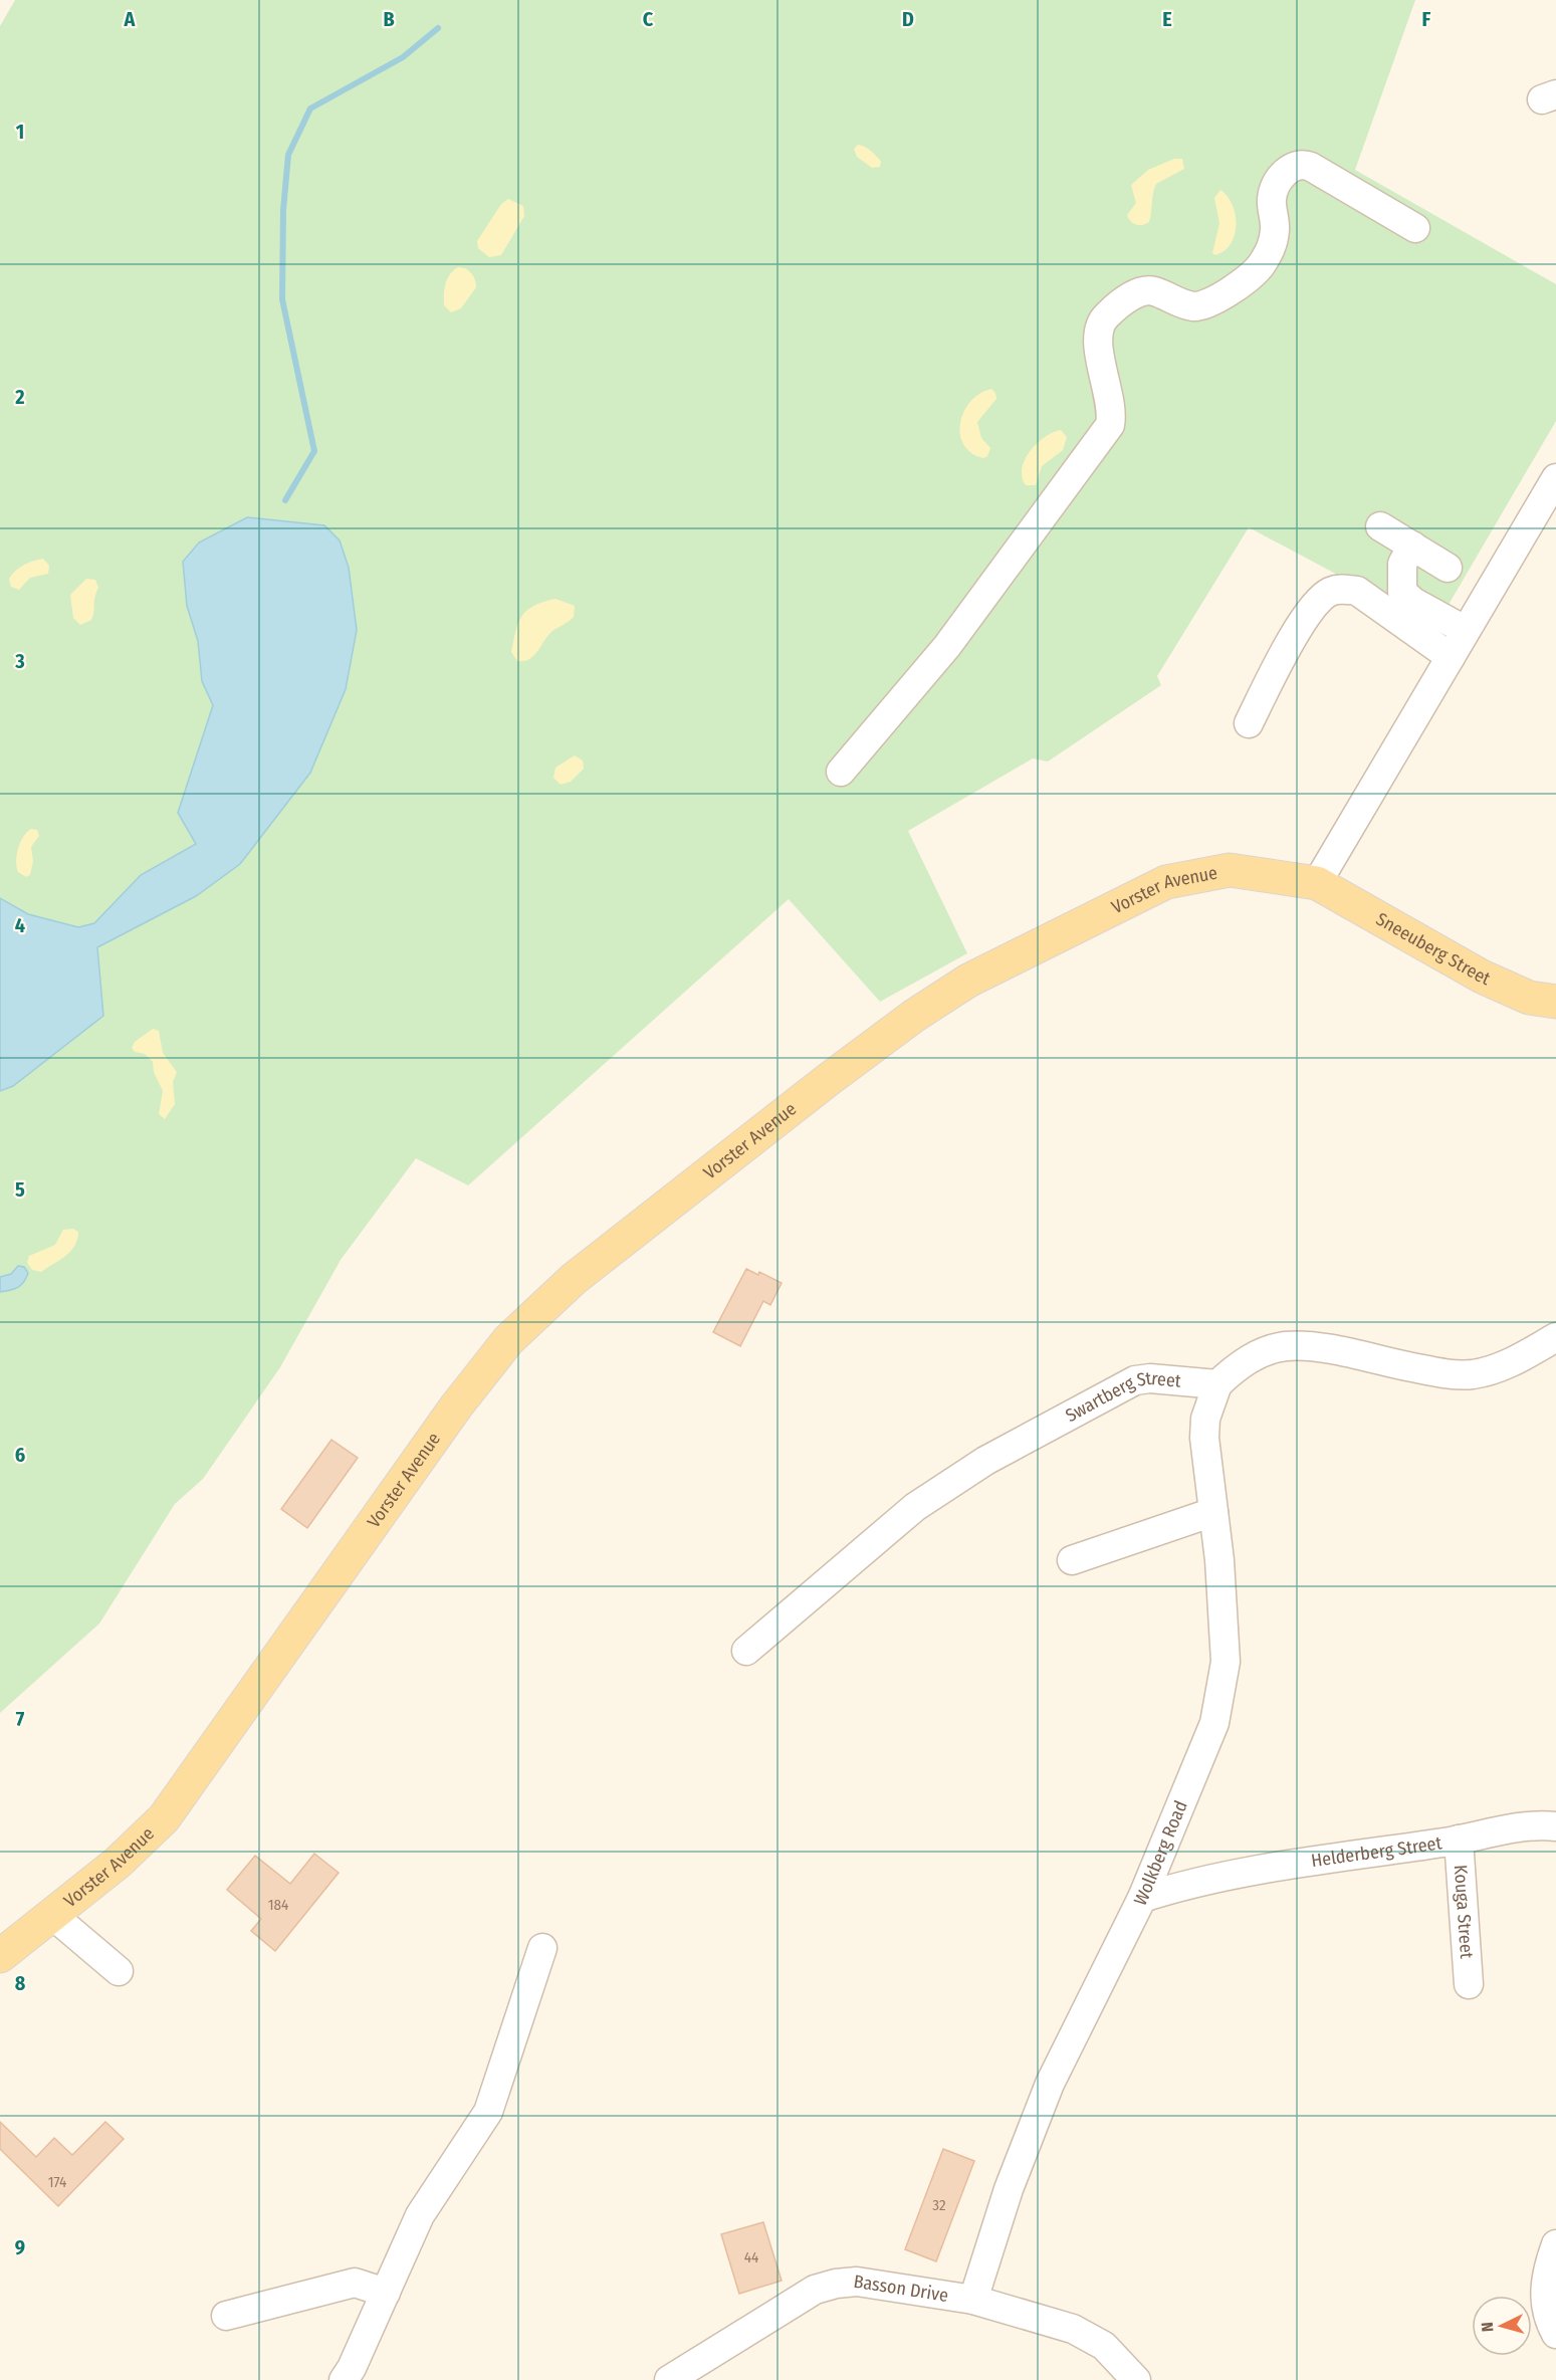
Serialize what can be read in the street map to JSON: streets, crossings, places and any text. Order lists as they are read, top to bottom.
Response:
{
  "streets": {
    "main road": ["Vorster Avenue", "Sneeuberg Street"],
    "street": [
      "Swartberg Street",
      "Helderberg Street",
      "Wolkberg Road",
      "Kouga Street",
      "Basson Drive"
    ]
  },
  "crossings": [
    ["Vorster Avenue", "Sneeuberg Street"],
    ["Swartberg Street", "Wolkberg Road"],
    ["Helderberg Street", "Wolkberg Road"],
    ["Helderberg Street", "Kouga Street"],
    ["Wolkberg Road", "Basson Drive"]
  ],
  "house_numbers": [
    "184",
    "174",
    "32",
    "44"
  ],
  "north": "left",
  "grid": {
    "columns": [
      "A",
      "B",
      "C",
      "D",
      "E",
      "F"
    ],
    "rows": [
      "1",
      "2",
      "3",
      "4",
      "5",
      "6",
      "7",
      "8",
      "9"
    ]
  }
}
